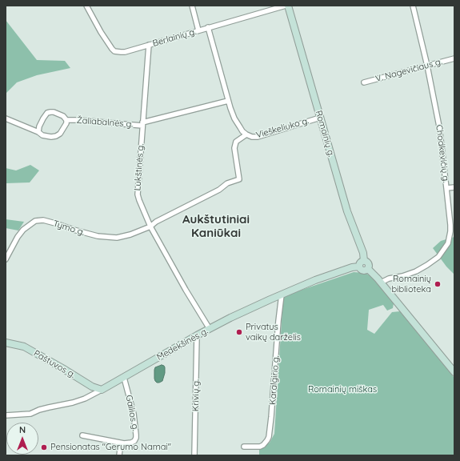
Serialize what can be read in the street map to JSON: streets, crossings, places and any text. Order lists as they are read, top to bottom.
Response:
{
  "streets": {
    "main road": ["Romainių g.", "Medekšinės g.", "Paštuvos g."],
    "street": [
      "Berlainių g.",
      "V. Nagevičiaus g.",
      "Žaliabalnės g.",
      "Vieškeliuko g.",
      "Chodkevičių g.",
      "Lukštinės g.",
      "Tymo g.",
      "Karalgirio g.",
      "Krivių g.",
      "Gailios g."
    ]
  },
  "crossings": [
    ["Berlainių g.", "Vieškeliuko g."],
    ["Berlainių g.", "Lukštinės g."],
    ["V. Nagevičiaus g.", "Chodkevičių g."],
    ["Žaliabalnės g.", "Lukštinės g."],
    ["Vieškeliuko g.", "Romainių g."],
    ["Romainių g.", "Medekšinės g."],
    ["Lukštinės g.", "Tymo g."],
    ["Lukštinės g.", "Medekšinės g."],
    ["Medekšinės g.", "Paštuvos g."],
    ["Medekšinės g.", "Karalgirio g."],
    ["Medekšinės g.", "Krivių g."],
    ["Medekšinės g.", "Gailios g."]
  ],
  "districts": ["Aukštutiniai Kaniūkai"],
  "parks": ["Romainių miškas"],
  "places": ["Romainių biblioteka", "Privatus vaikų darželis", "Pensionatas \"Gerumo Namai\""],
  "north": "top"
}
